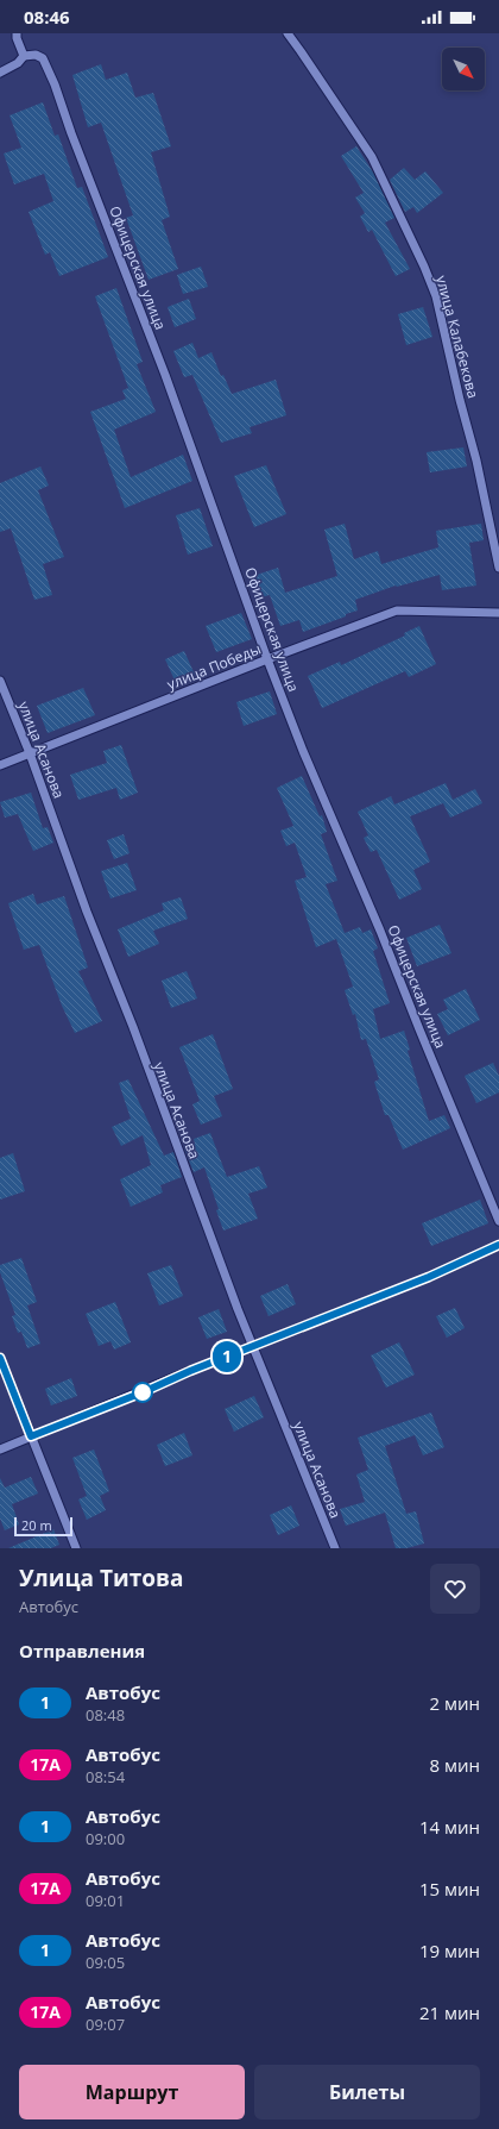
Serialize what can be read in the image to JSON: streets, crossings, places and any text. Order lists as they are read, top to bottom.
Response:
{
  "streets": {
    "street": [
      "Офицерская улица",
      "улица Калабекова",
      "улица Победы",
      "улица Асанова"
    ]
  },
  "crossings": [
    ["Офицерская улица", "улица Победы"],
    ["улица Победы", "улица Асанова"]
  ],
  "lines": ["bus line 1"],
  "scale_bar": "20 m",
  "north": "bottom right",
  "page": {
    "status": "08:46",
    "on_map": "1",
    "scale": "20 m",
    "heading": [
      ["Улица Титова", "Автобус"],
      "Отправления"
    ],
    "list": [
      {
        "mark": "1",
        "name": "Автобус",
        "note": "08:48",
        "value": "2 мин"
      },
      {
        "mark": "17А",
        "name": "Автобус",
        "note": "08:54",
        "value": "8 мин"
      },
      {
        "mark": "1",
        "name": "Автобус",
        "note": "09:00",
        "value": "14 мин"
      },
      {
        "mark": "17А",
        "name": "Автобус",
        "note": "09:01",
        "value": "15 мин"
      },
      {
        "mark": "1",
        "name": "Автобус",
        "note": "09:05",
        "value": "19 мин"
      },
      {
        "mark": "17А",
        "name": "Автобус",
        "note": "09:07",
        "value": "21 мин"
      }
    ],
    "buttons": ["Маршрут", "Билеты"]
  }
}
